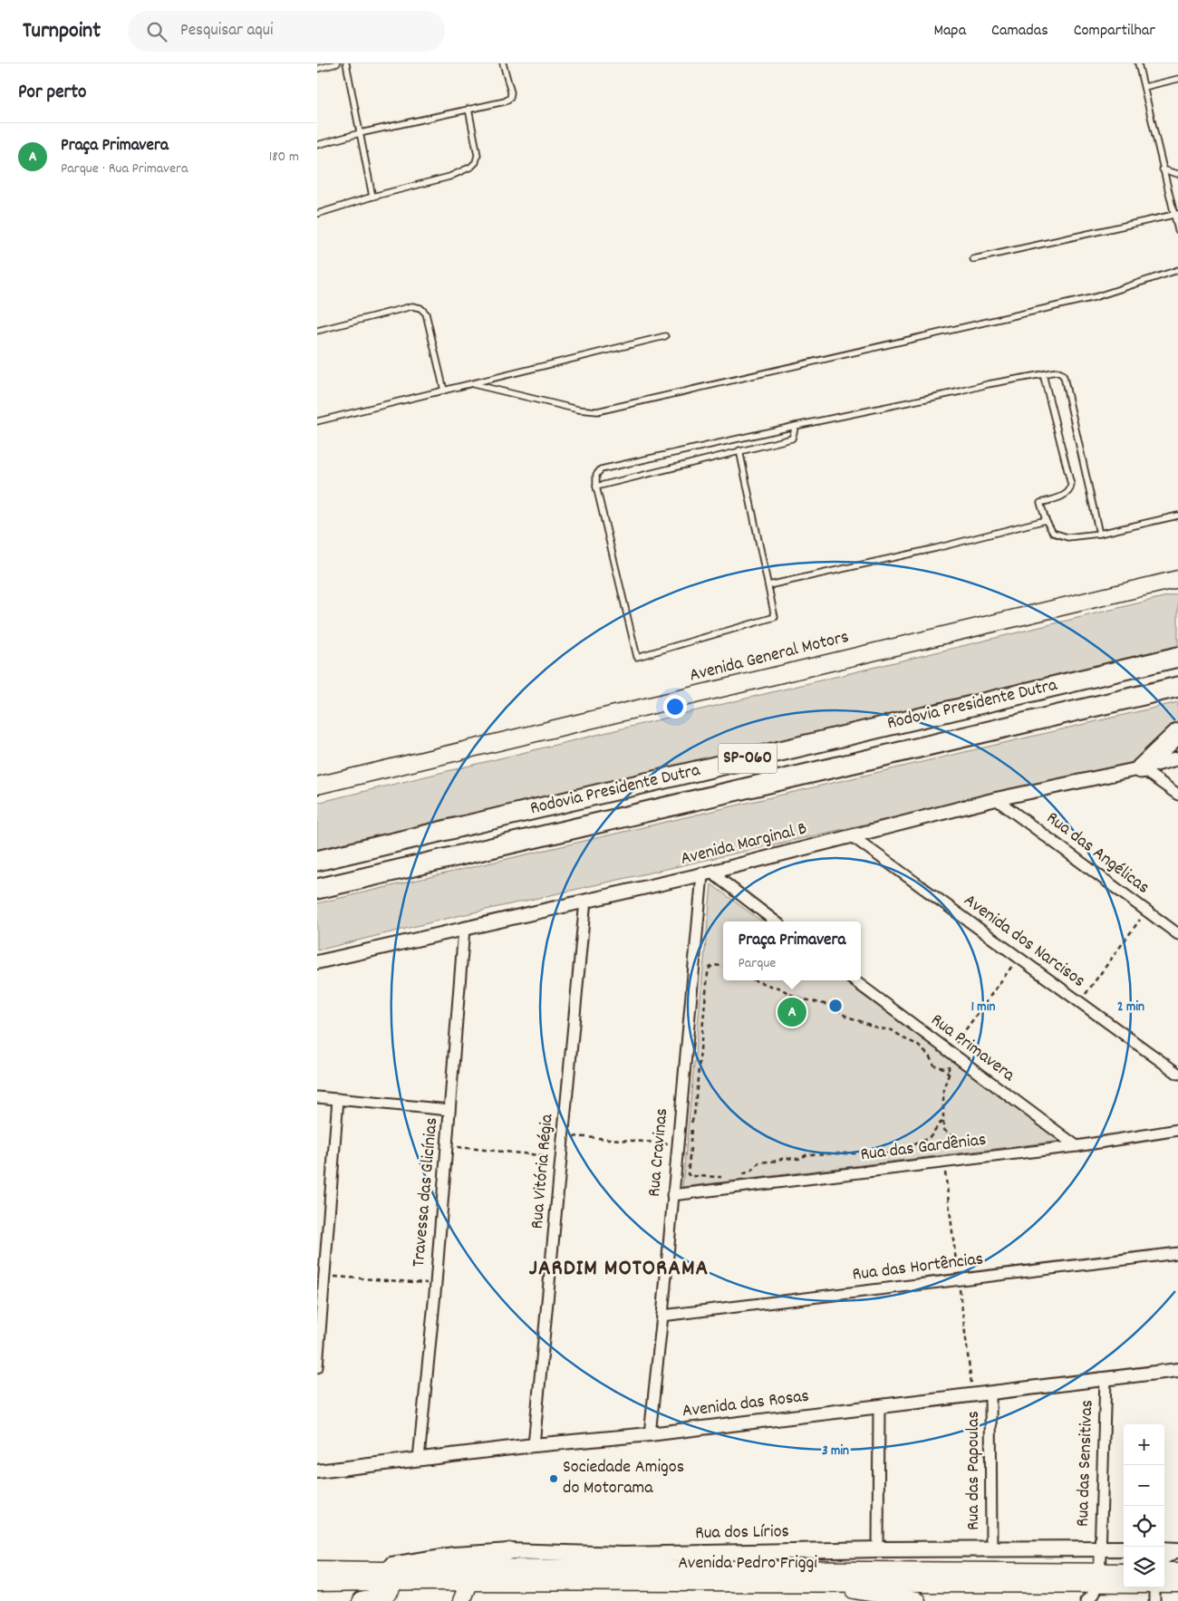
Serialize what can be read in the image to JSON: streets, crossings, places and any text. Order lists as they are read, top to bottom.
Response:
{
  "streets": {
    "highway": ["Rodovia Presidente Dutra", "SP-060"],
    "main road": ["Avenida General Motors", "Rua dos Lírios", "Avenida Pedro Friggi"],
    "street": [
      "Avenida Marginal B",
      "Rua das Angélicas",
      "Avenida dos Narcisos",
      "Rua Primavera",
      "Rua das Gardênias",
      "Rua Cravinas",
      "Rua Vitória Régia",
      "Travessa das Glicínias",
      "Rua das Hortências",
      "Avenida das Rosas",
      "Rua das Sensitivas",
      "Rua das Papoulas"
    ]
  },
  "crossings": [
    ["Avenida Marginal B", "Rua das Angélicas"],
    ["Avenida Marginal B", "Avenida dos Narcisos"],
    ["Avenida Marginal B", "Rua Cravinas"],
    ["Avenida Marginal B", "Rua Vitória Régia"],
    ["Avenida Marginal B", "Travessa das Glicínias"],
    ["Rua Primavera", "Rua das Gardênias"],
    ["Rua das Gardênias", "Rua Cravinas"],
    ["Rua Cravinas", "Rua das Hortências"],
    ["Rua Cravinas", "Avenida das Rosas"],
    ["Rua Vitória Régia", "Avenida das Rosas"],
    ["Travessa das Glicínias", "Avenida das Rosas"],
    ["Avenida das Rosas", "Rua das Sensitivas"],
    ["Avenida das Rosas", "Rua das Papoulas"],
    ["Rua das Sensitivas", "Rua dos Lírios"],
    ["Rua das Sensitivas", "Avenida Pedro Friggi"],
    ["Rua das Papoulas", "Rua dos Lírios"],
    ["Rua dos Lírios", "Avenida Pedro Friggi"]
  ],
  "districts": ["JARDIM MOTORAMA"],
  "places": ["Sociedade Amigos do Motorama"],
  "page": {
    "header": "Turnpoint",
    "search": "Pesquisar aqui",
    "nav": ["Mapa", "Camadas", "Compartilhar"],
    "heading": "Por perto",
    "list": [
      {
        "mark": "A",
        "name": "Praça Primavera",
        "note": "Parque · Rua Primavera",
        "value": "180 m"
      }
    ],
    "popup": ["Praça Primavera", "Parque"],
    "pins": "A",
    "map_buttons": ["+", "−"]
  },
  "rings": ["1 min", "2 min", "3 min"]
}
